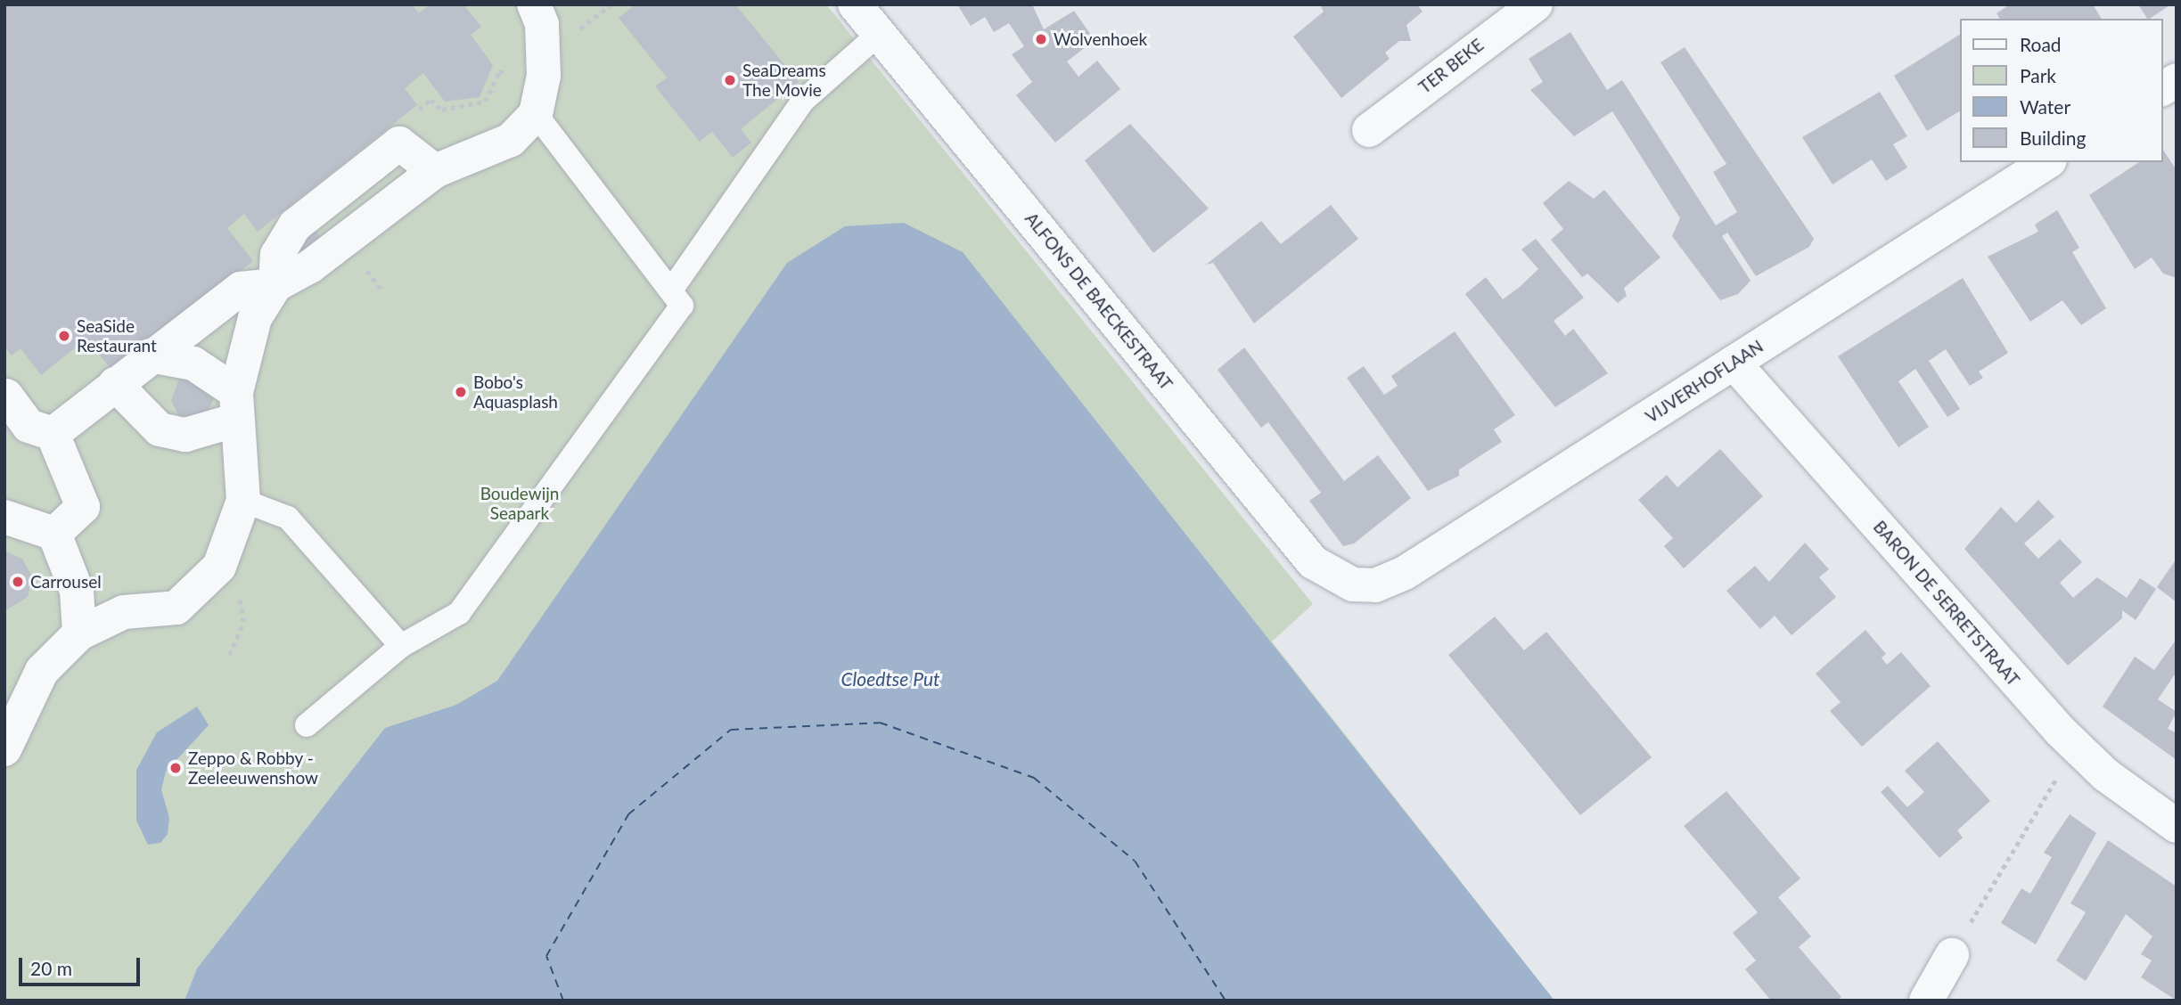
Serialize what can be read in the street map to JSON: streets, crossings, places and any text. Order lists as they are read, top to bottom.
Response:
{
  "streets": {
    "street": [
      "TER BEKE",
      "ALFONS DE BAECKESTRAAT",
      "VIJVERHOFLAAN",
      "BARON DE SERRETSTRAAT"
    ]
  },
  "crossings": [
    ["ALFONS DE BAECKESTRAAT", "VIJVERHOFLAAN"],
    ["VIJVERHOFLAAN", "BARON DE SERRETSTRAAT"]
  ],
  "water": ["Cloedtse Put"],
  "parks": ["Boudewijn Seapark"],
  "places": [
    "Wolvenhoek",
    "SeaDreams The Movie",
    "SeaSide Restaurant",
    "Bobo's Aquasplash",
    "Carrousel",
    "Zeppo & Robby - Zeeleeuwenshow"
  ],
  "legend": [
    "Road",
    "Park",
    "Water",
    "Building"
  ],
  "scale_bar": "20 m"
}
